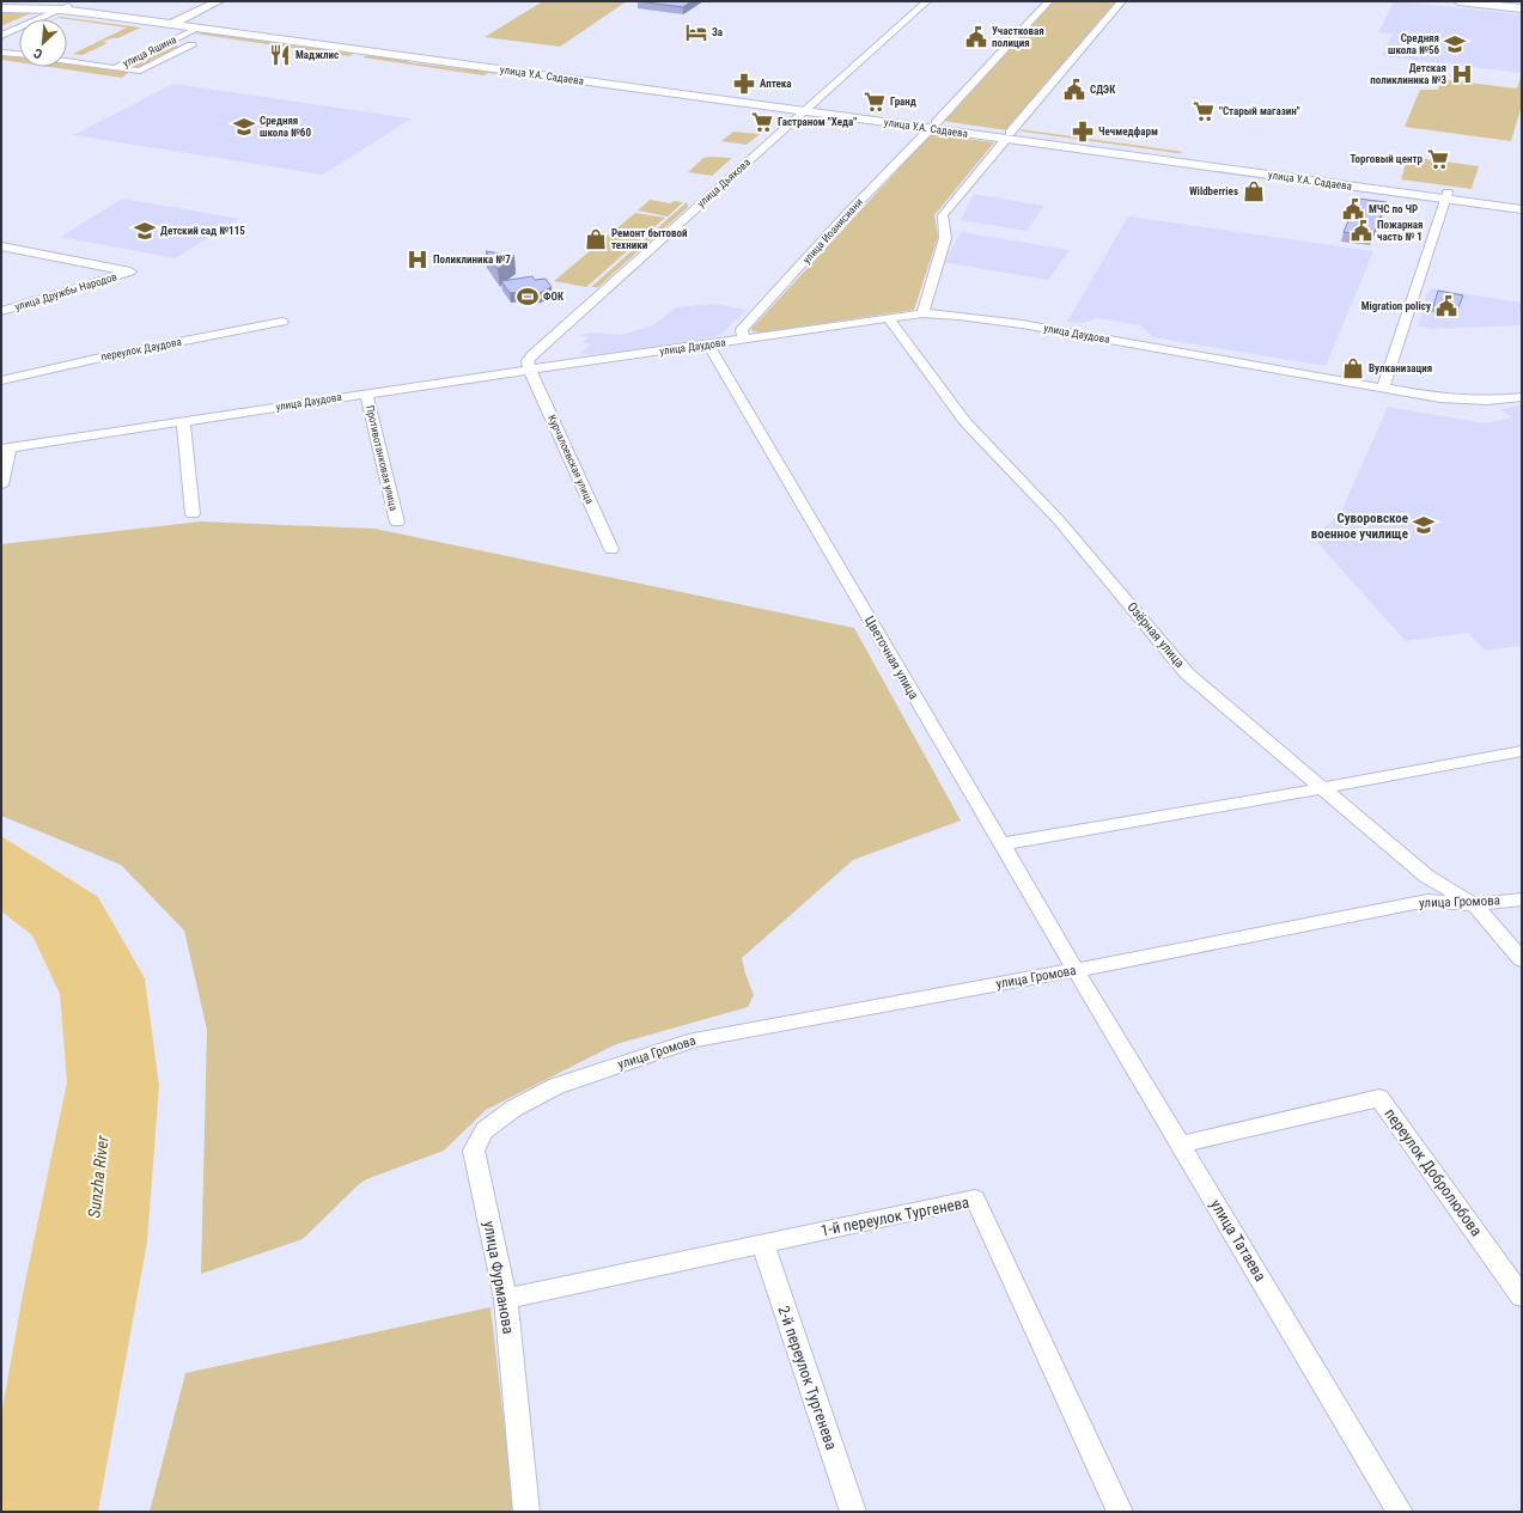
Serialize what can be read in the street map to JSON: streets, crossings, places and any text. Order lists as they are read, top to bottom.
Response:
{
  "streets": {
    "main road": ["улица У.А. Садаева"],
    "street": [
      "улица Яшина",
      "улица Дьякова",
      "улица Иоанисиани",
      "улица Дружбы Народов",
      "улица Даудова",
      "переулок Даудова",
      "Противотанковая улица",
      "Курчалоевская улица",
      "Озёрная улица",
      "Цветочная улица",
      "улица Громова",
      "переулок Добролюбова",
      "1-й переулок Тургенева",
      "улица Татаева",
      "улица Фурманова",
      "2-й переулок Тургенева"
    ]
  },
  "crossings": [
    ["улица Яшина", "улица У.А. Садаева"],
    ["улица У.А. Садаева", "улица Дьякова"],
    ["улица У.А. Садаева", "улица Иоанисиани"],
    ["улица Дьякова", "улица Даудова"],
    ["улица Дьякова", "Курчалоевская улица"],
    ["улица Иоанисиани", "улица Даудова"],
    ["улица Даудова", "Противотанковая улица"],
    ["улица Даудова", "Курчалоевская улица"],
    ["улица Даудова", "Озёрная улица"],
    ["улица Даудова", "Цветочная улица"],
    ["Озёрная улица", "улица Громова"],
    ["Цветочная улица", "улица Громова"],
    ["Цветочная улица", "улица Татаева"],
    ["улица Громова", "улица Татаева"],
    ["улица Громова", "улица Фурманова"],
    ["переулок Добролюбова", "улица Татаева"],
    ["1-й переулок Тургенева", "улица Фурманова"],
    ["1-й переулок Тургенева", "2-й переулок Тургенева"]
  ],
  "water": ["Sunzha River"],
  "places": {
    "hotel": ["За"],
    "public building": [
      "Участковая полиция",
      "СДЭК",
      "МЧС по ЧР",
      "Пожарная часть № 1",
      "Migration policy"
    ],
    "school or university": [
      "Средняя школа №56",
      "Средняя школа №60",
      "Детский сад №115",
      "Суворовское военное училище"
    ],
    "restaurant": ["Маджлис"],
    "hospital": ["Детская поликлиника №3", "Поликлиника №7"],
    "pharmacy": ["Аптека", "Чечмедфарм"],
    "supermarket": [
      "Гранд",
      "\"Старый магазин\"",
      "Гастраном \"Хеда\"",
      "Торговый центр"
    ],
    "shop": ["Wildberries", "Ремонт бытовой техники", "Вулканизация"],
    "sports": ["ФОК"]
  },
  "north": "bottom left"
}
